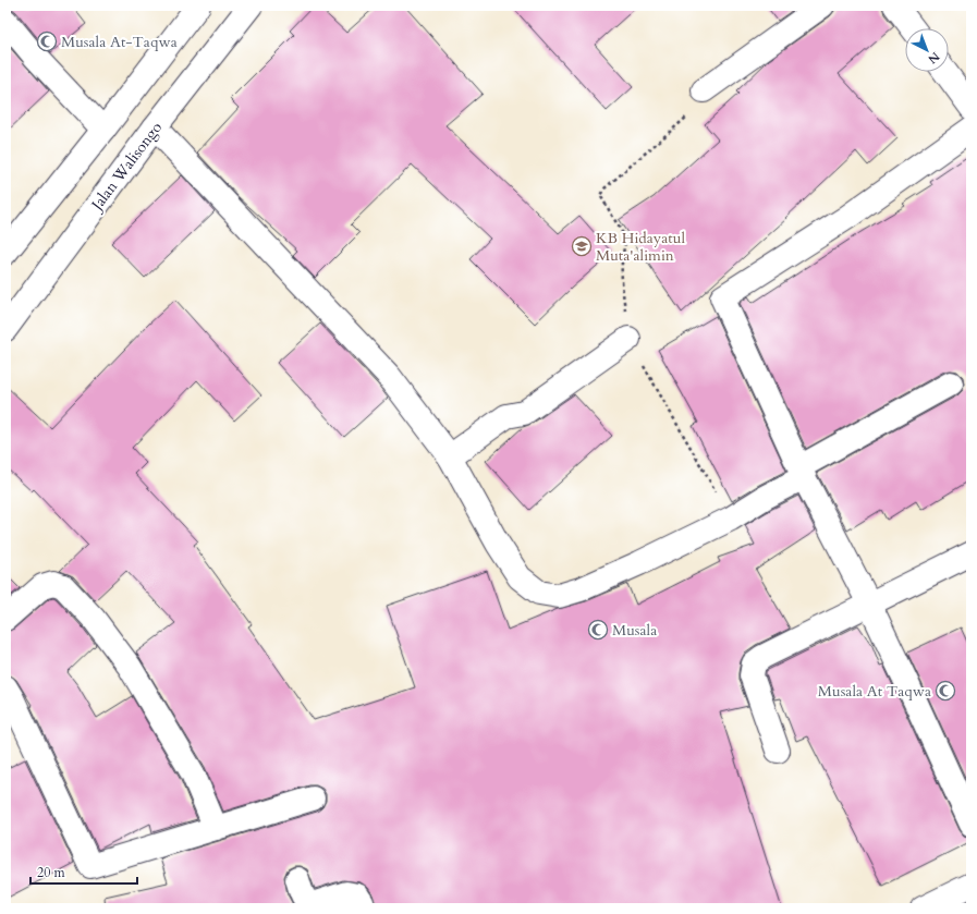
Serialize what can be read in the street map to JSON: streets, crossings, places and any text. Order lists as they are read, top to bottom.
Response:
{
  "streets": {
    "main road": ["Jalan Walisongo"]
  },
  "places": {
    "mosque": ["Musala At-Taqwa", "Musala", "Musala At Taqwa"],
    "school or university": ["KB Hidayatul Muta'alimin"]
  },
  "scale_bar": "20 m",
  "north": "bottom right"
}
